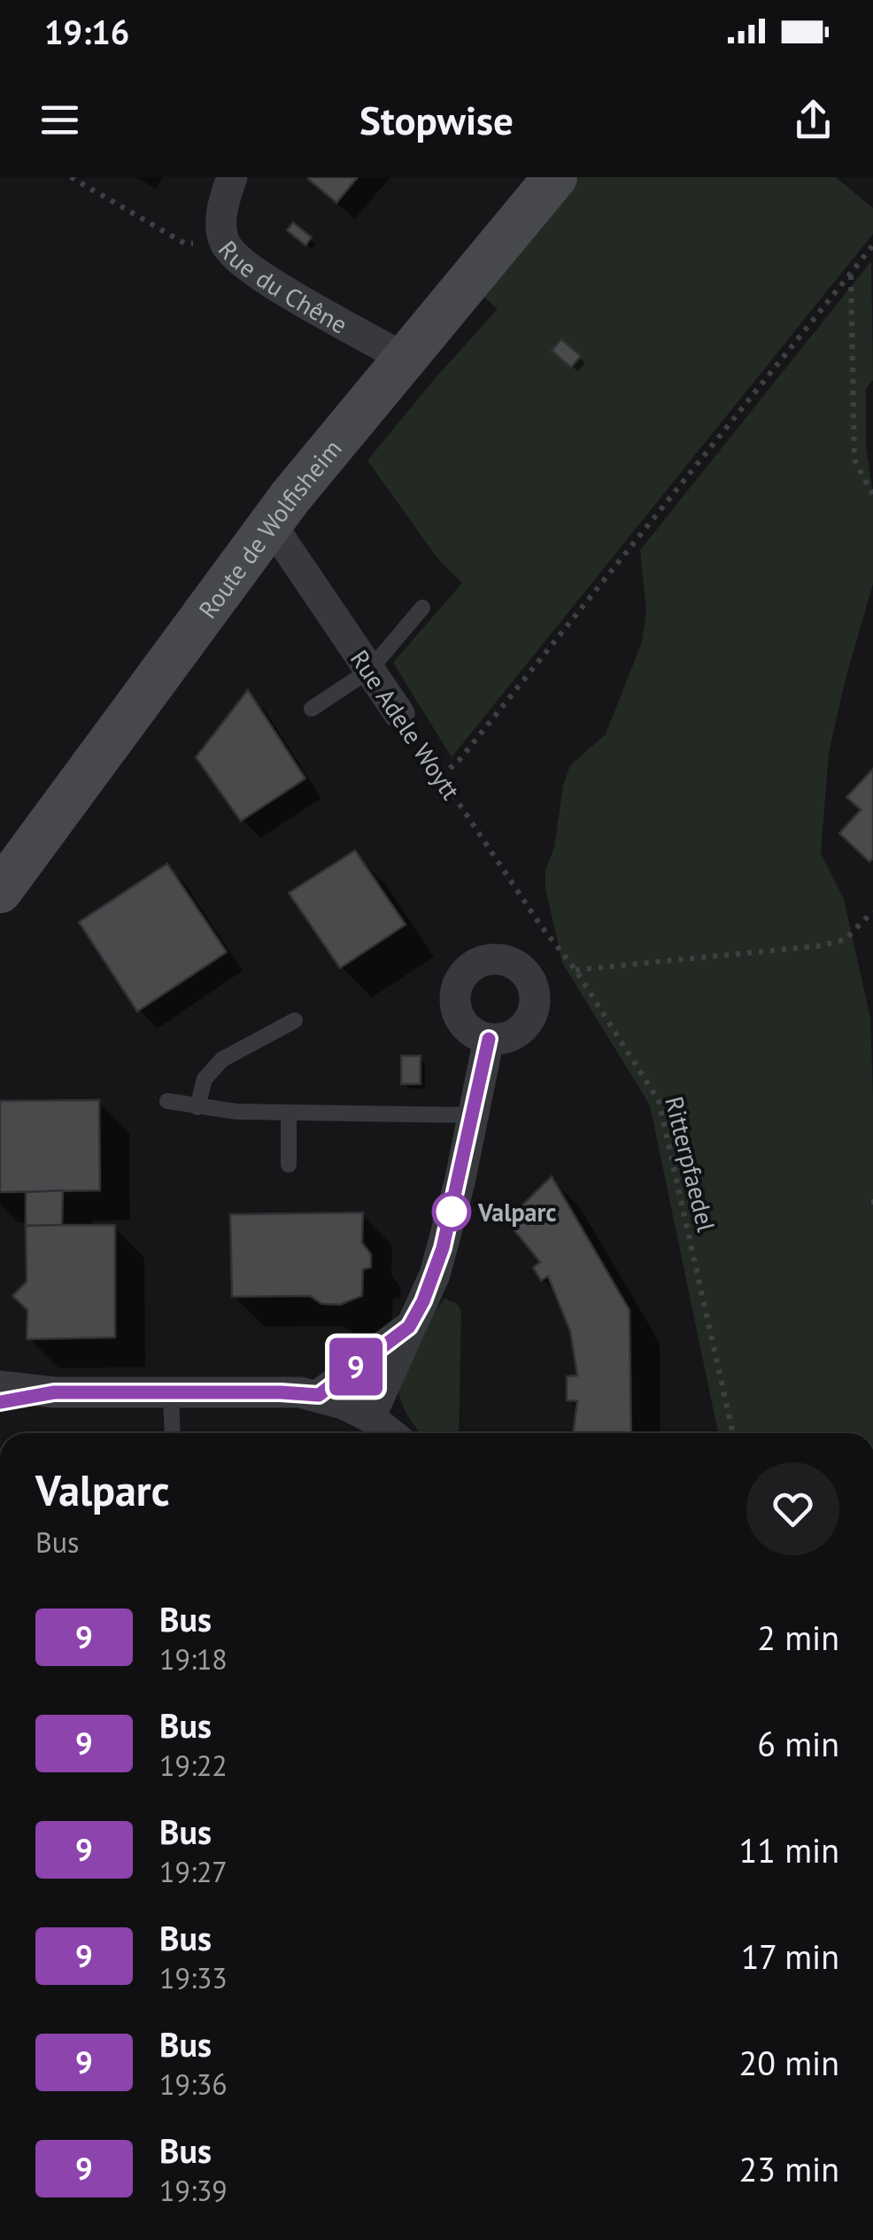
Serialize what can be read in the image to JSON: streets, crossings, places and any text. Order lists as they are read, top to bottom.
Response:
{
  "streets": {
    "main road": ["Route de Wolfisheim"],
    "street": ["Rue du Chêne", "Rue Adele Woytt"],
    "path": ["Ritterpfaedel"]
  },
  "crossings": [
    ["Rue du Chêne", "Route de Wolfisheim"],
    ["Route de Wolfisheim", "Rue Adele Woytt"],
    ["Rue Adele Woytt", "Ritterpfaedel"]
  ],
  "places": ["Valparc"],
  "lines": ["bus line 9"],
  "page": {
    "status": "19:16",
    "header": "Stopwise",
    "on_map": "9",
    "heading": ["Valparc", "Bus"],
    "list": [
      {
        "mark": "9",
        "name": "Bus",
        "note": "19:18",
        "value": "2 min"
      },
      {
        "mark": "9",
        "name": "Bus",
        "note": "19:22",
        "value": "6 min"
      },
      {
        "mark": "9",
        "name": "Bus",
        "note": "19:27",
        "value": "11 min"
      },
      {
        "mark": "9",
        "name": "Bus",
        "note": "19:33",
        "value": "17 min"
      },
      {
        "mark": "9",
        "name": "Bus",
        "note": "19:36",
        "value": "20 min"
      },
      {
        "mark": "9",
        "name": "Bus",
        "note": "19:39",
        "value": "23 min"
      }
    ]
  }
}
